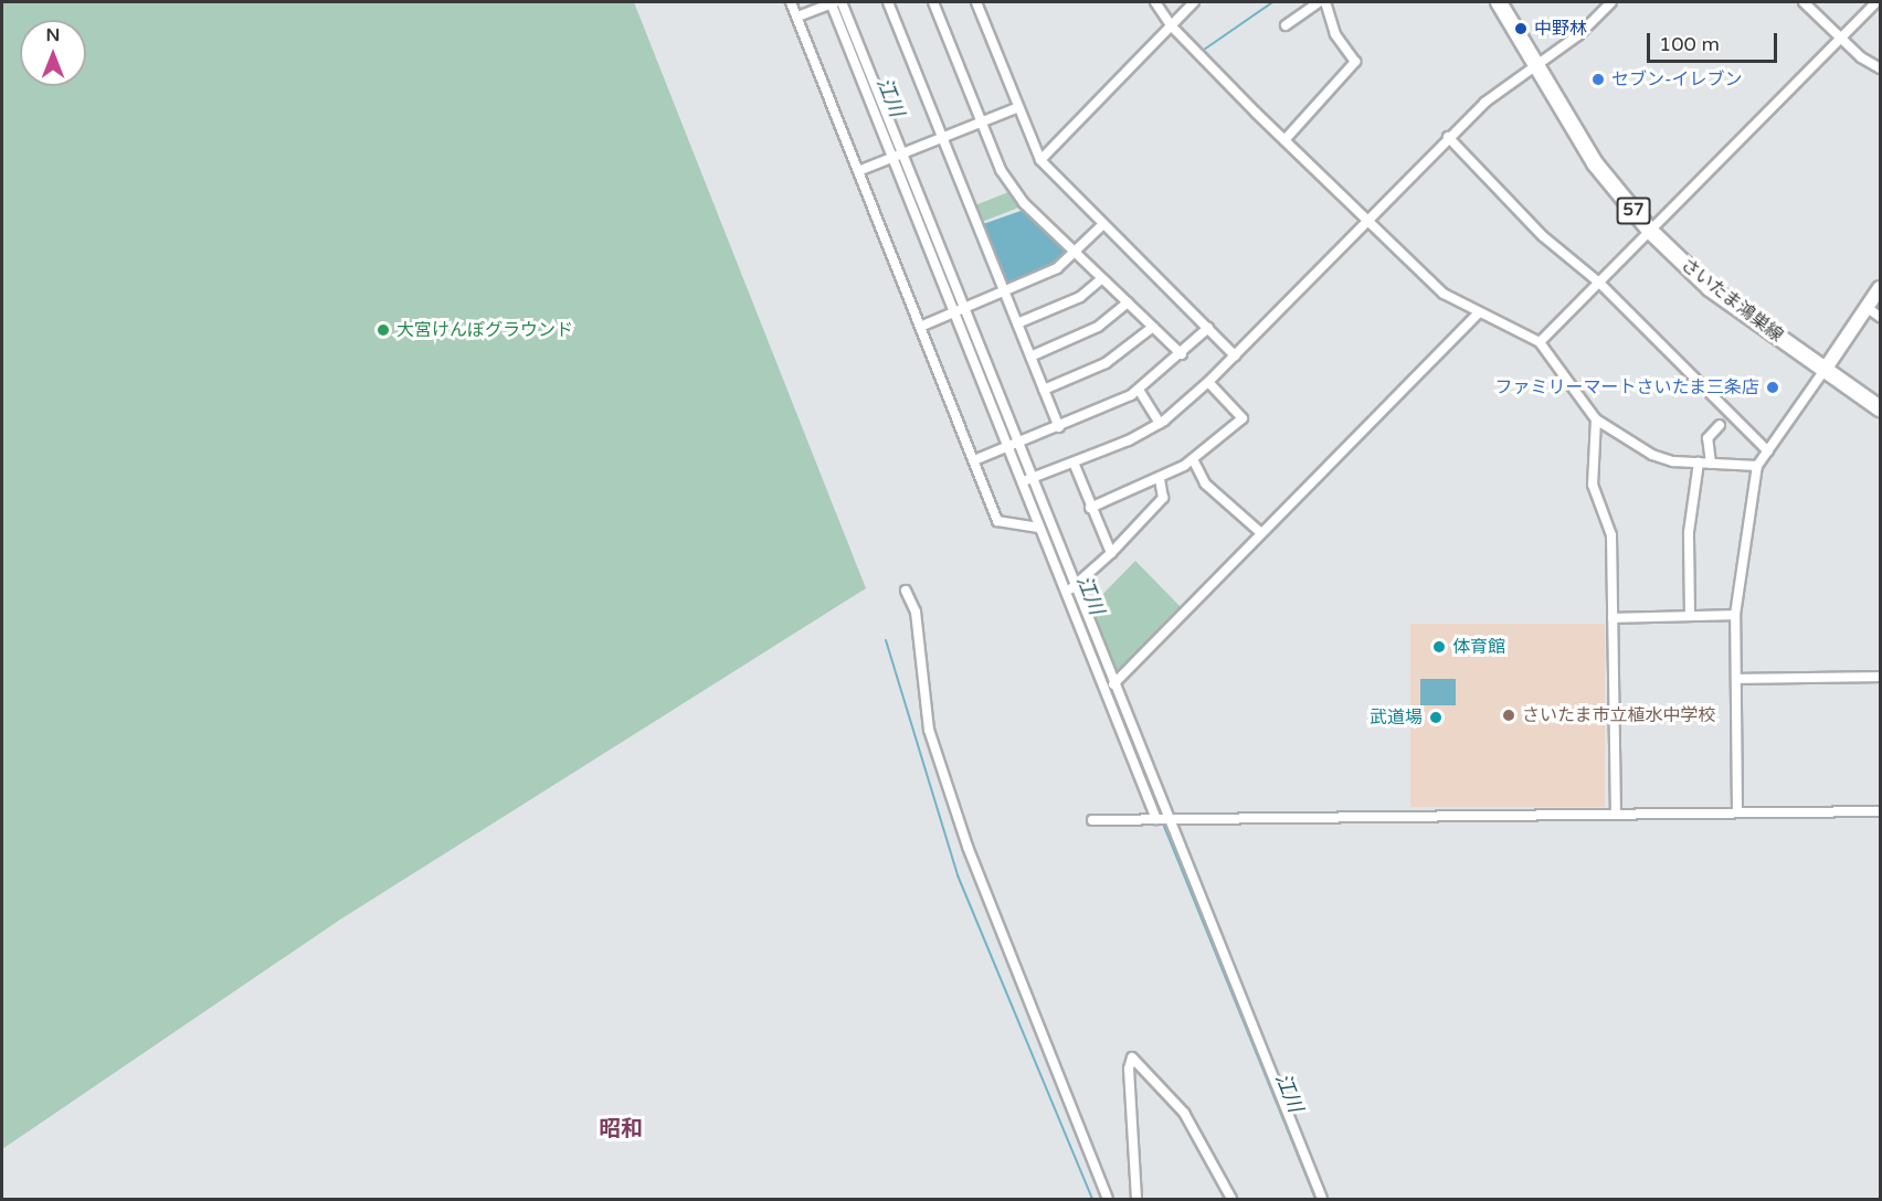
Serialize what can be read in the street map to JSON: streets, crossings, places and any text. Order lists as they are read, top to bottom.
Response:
{
  "streets": {
    "main road": ["57", "さいたま鴻巣線"]
  },
  "districts": ["昭和"],
  "water": ["江川"],
  "places": [
    "中野林",
    "セブン-イレブン",
    "大宮けんぽグラウンド",
    "ファミリーマートさいたま三条店",
    "体育館",
    "さいたま市立植水中学校",
    "武道場"
  ],
  "scale_bar": "100 m",
  "north": "top"
}
